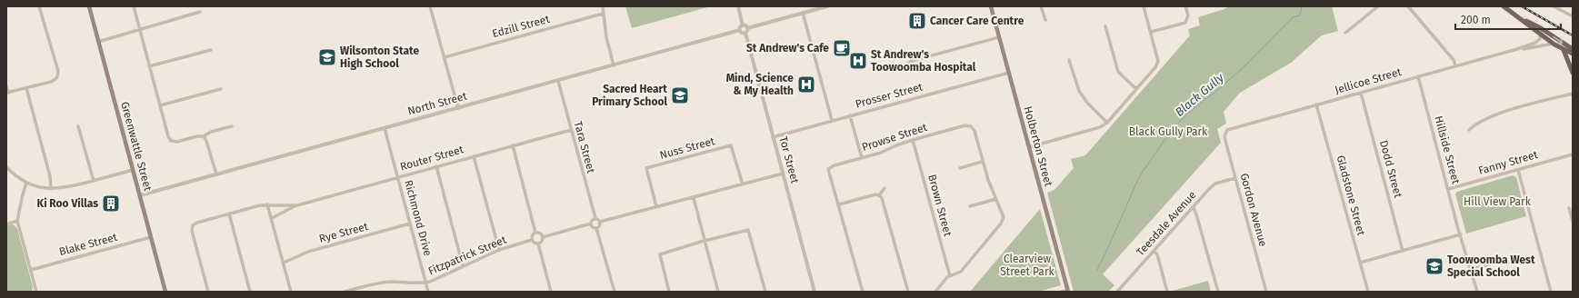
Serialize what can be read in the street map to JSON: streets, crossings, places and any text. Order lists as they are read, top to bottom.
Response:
{
  "streets": {
    "main road": ["Greenwattle Street", "Holberton Street"],
    "street": [
      "Edzill Street",
      "Jellicoe Street",
      "Prosser Street",
      "North Street",
      "Prowse Street",
      "Tara Street",
      "Nuss Street",
      "Hillside Street",
      "Router Street",
      "Tor Street",
      "Fanny Street",
      "Dodd Street",
      "Gladstone Street",
      "Brown Street",
      "Gordon Avenue",
      "Richmond Drive",
      "Teesdale Avenue",
      "Rye Street",
      "Blake Street",
      "Fitzpatrick Street"
    ]
  },
  "crossings": [
    ["Jellicoe Street", "Hillside Street"],
    ["Jellicoe Street", "Dodd Street"],
    ["Jellicoe Street", "Gladstone Street"],
    ["Jellicoe Street", "Gordon Avenue"],
    ["Prosser Street", "Holberton Street"],
    ["Prosser Street", "Tor Street"],
    ["North Street", "Greenwattle Street"],
    ["North Street", "Tara Street"],
    ["North Street", "Tor Street"],
    ["North Street", "Richmond Drive"],
    ["Prowse Street", "Brown Street"],
    ["Greenwattle Street", "Blake Street"],
    ["Tara Street", "Router Street"],
    ["Hillside Street", "Fanny Street"],
    ["Router Street", "Richmond Drive"],
    ["Gordon Avenue", "Teesdale Avenue"],
    ["Richmond Drive", "Rye Street"],
    ["Richmond Drive", "Fitzpatrick Street"]
  ],
  "water": ["Black Gully"],
  "parks": ["Black Gully Park", "Hill View Park", "Clearview Street Park"],
  "places": {
    "building": ["Cancer Care Centre", "Ki Roo Villas"],
    "cafe": ["St Andrew's Cafe"],
    "school or university": ["Wilsonton State High School", "Sacred Heart Primary School", "Toowoomba West Special School"],
    "hospital": ["St Andrew's Toowoomba Hospital", "Mind, Science & My Health"]
  },
  "scale_bar": "200 m"
}
